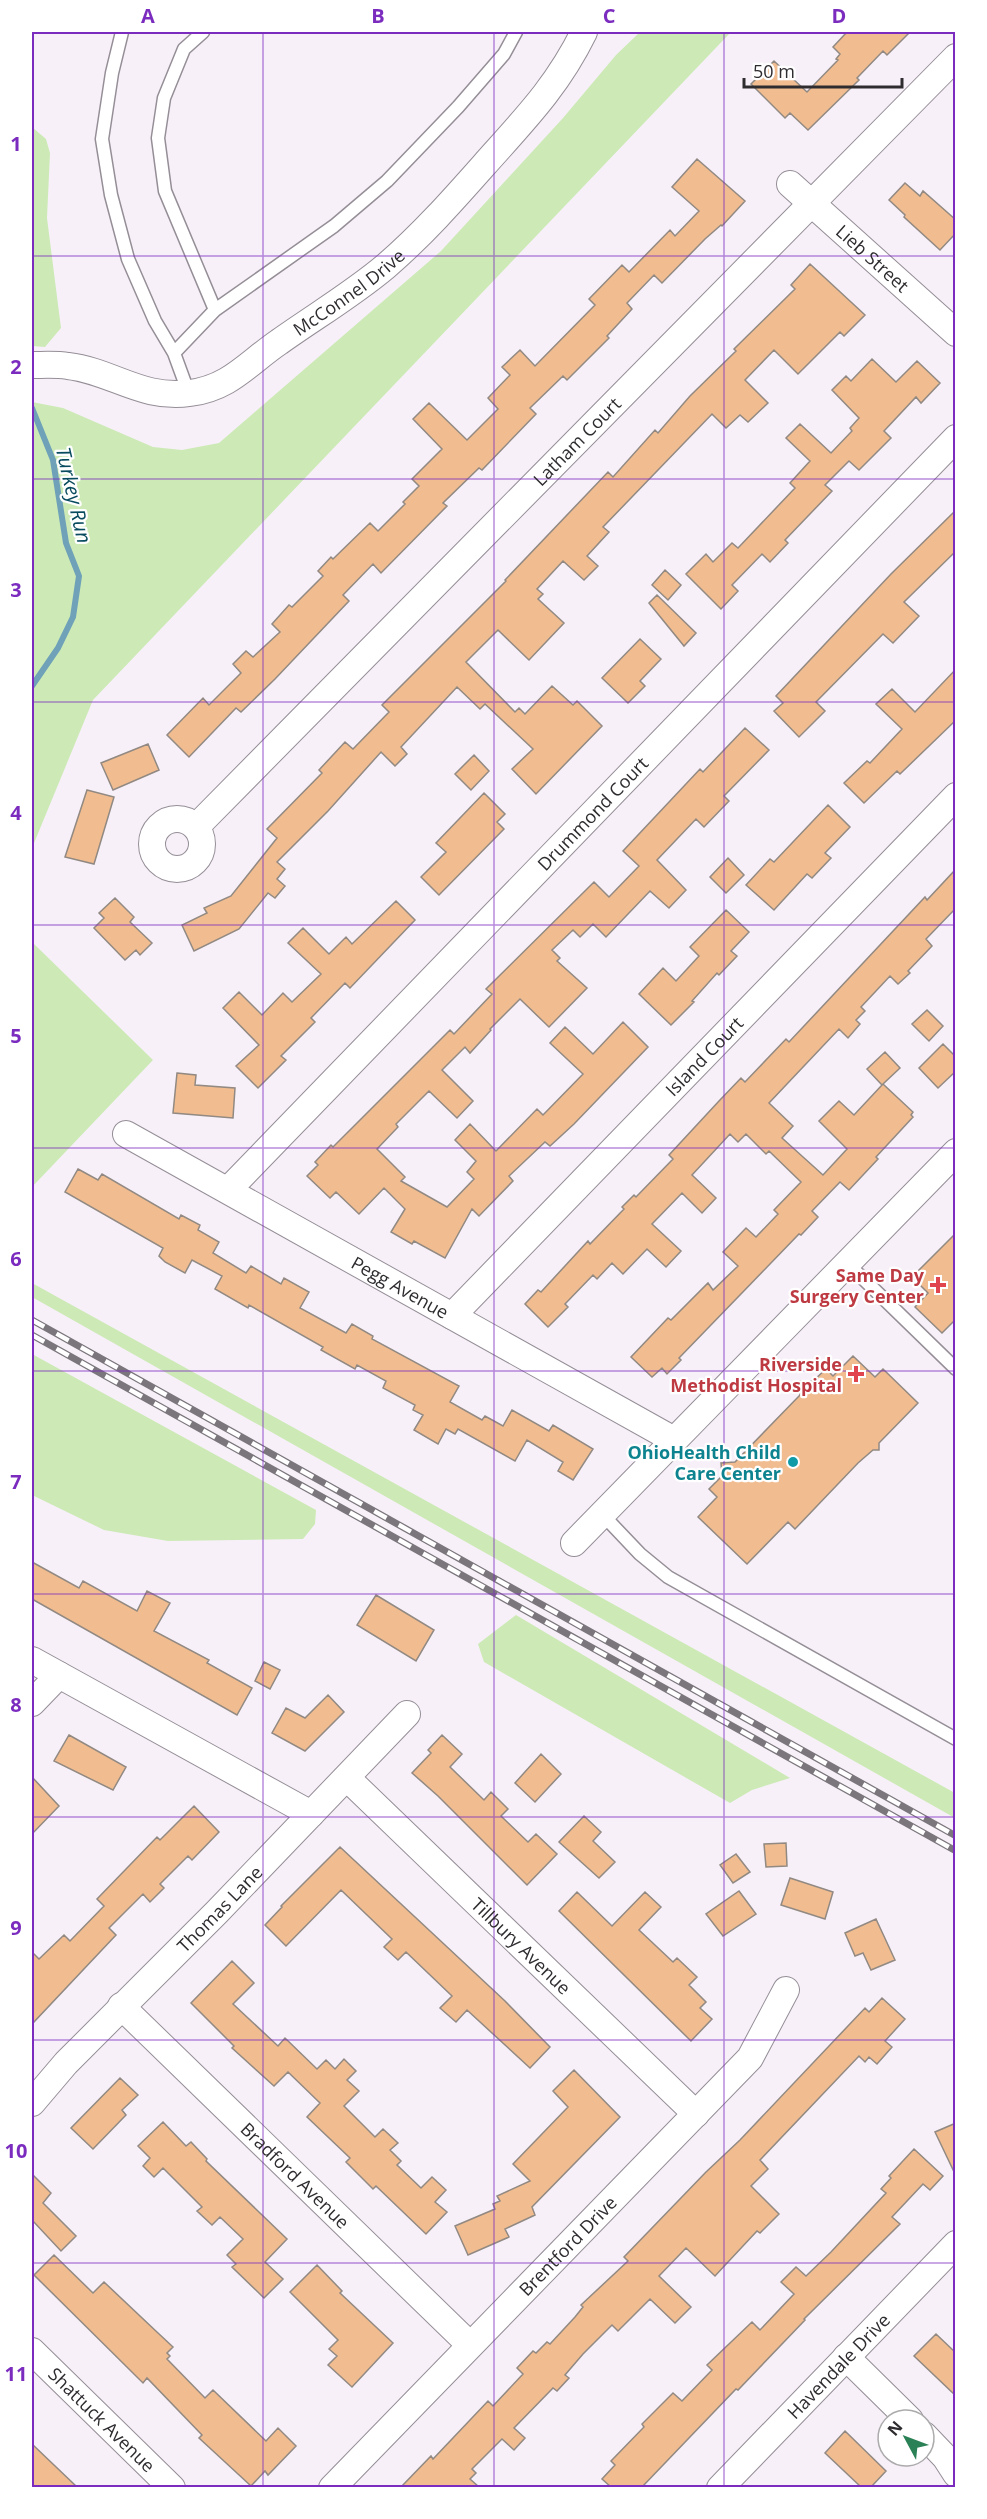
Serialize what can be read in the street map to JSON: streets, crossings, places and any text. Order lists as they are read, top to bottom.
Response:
{
  "streets": {
    "street": [
      "Lieb Street",
      "McConnel Drive",
      "Latham Court",
      "Drummond Court",
      "Island Court",
      "Pegg Avenue",
      "Thomas Lane",
      "Tillbury Avenue",
      "Bradford Avenue",
      "Brentford Drive",
      "Havendale Drive",
      "Shattuck Avenue"
    ]
  },
  "crossings": [
    ["Lieb Street", "Latham Court"],
    ["Drummond Court", "Pegg Avenue"],
    ["Island Court", "Pegg Avenue"],
    ["Thomas Lane", "Tillbury Avenue"],
    ["Thomas Lane", "Bradford Avenue"],
    ["Tillbury Avenue", "Brentford Drive"],
    ["Bradford Avenue", "Brentford Drive"]
  ],
  "water": ["Turkey Run"],
  "places": {
    "health": ["Same Day Surgery Center", "Riverside Methodist Hospital"],
    "other": ["OhioHealth Child Care Center"]
  },
  "scale_bar": "50 m",
  "north": "top left",
  "grid": {
    "columns": [
      "A",
      "B",
      "C",
      "D"
    ],
    "rows": [
      "1",
      "2",
      "3",
      "4",
      "5",
      "6",
      "7",
      "8",
      "9",
      "10",
      "11"
    ]
  }
}
